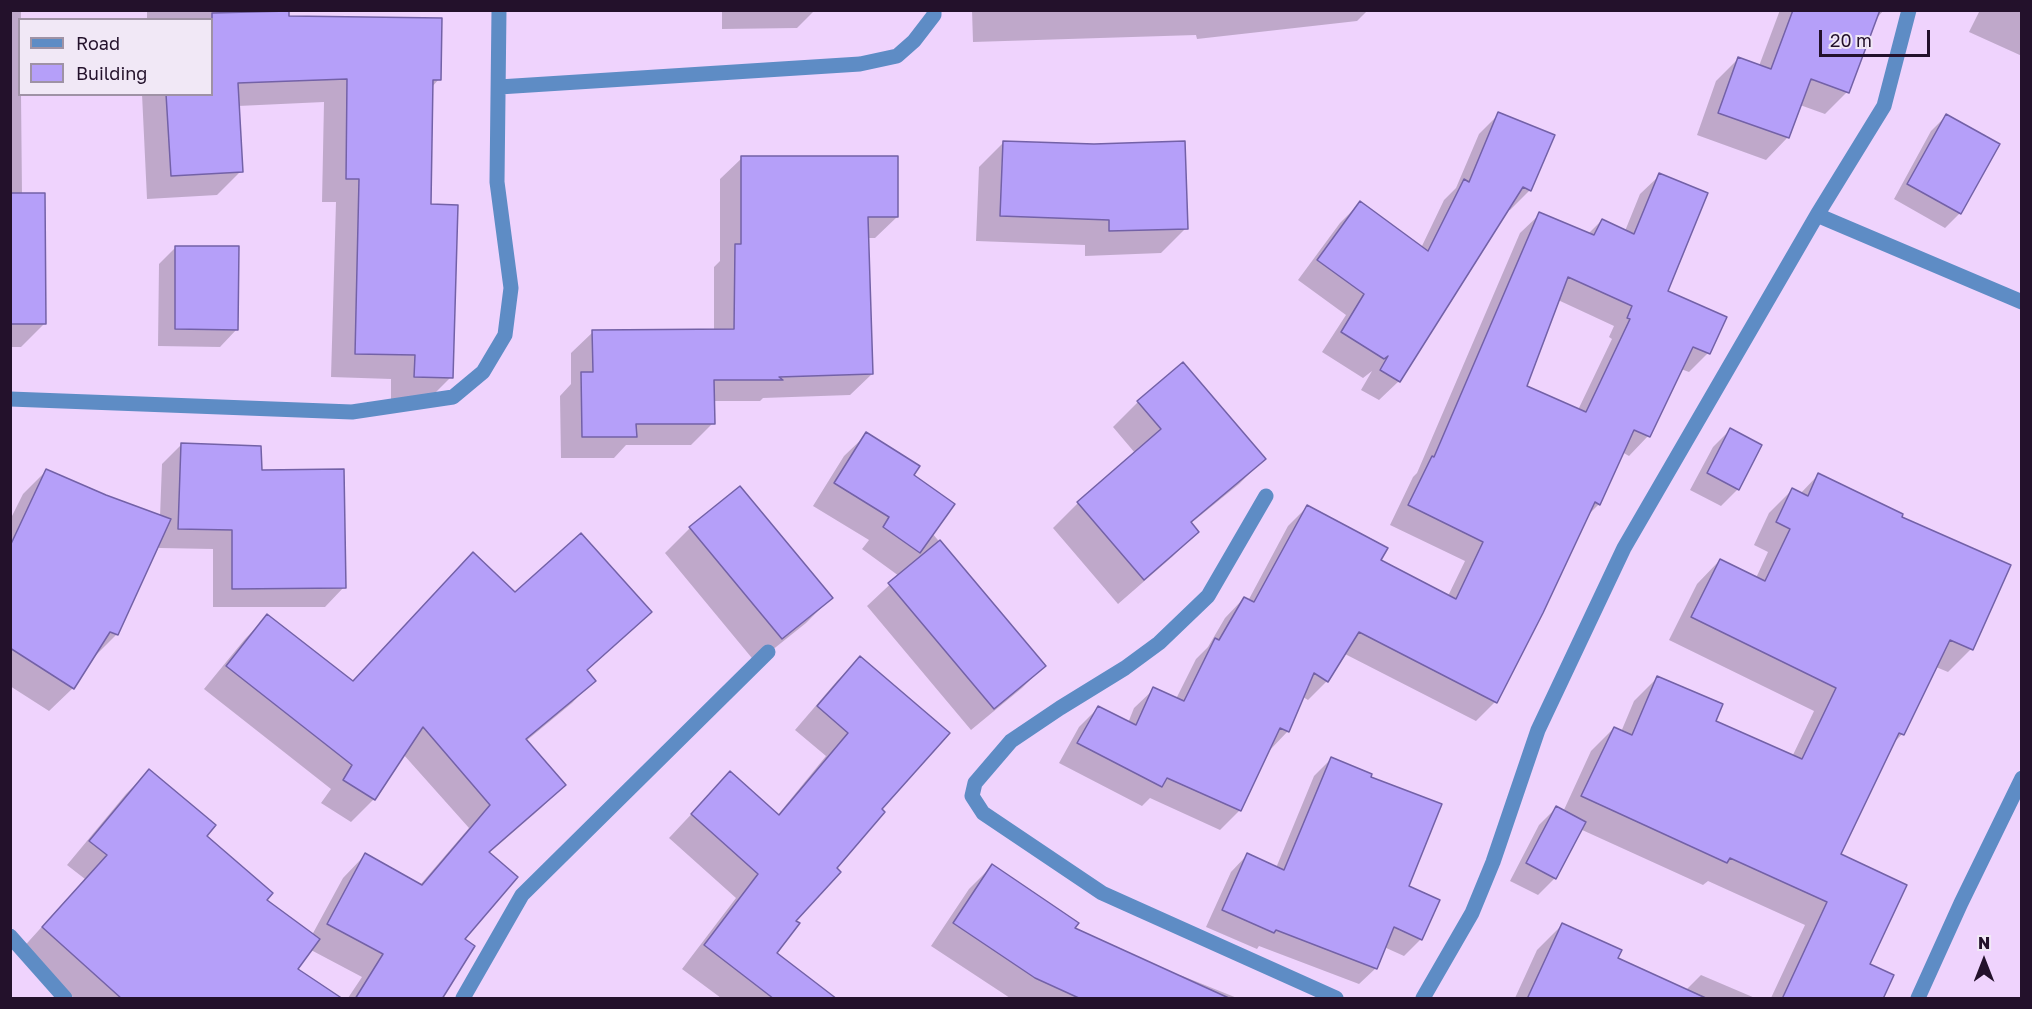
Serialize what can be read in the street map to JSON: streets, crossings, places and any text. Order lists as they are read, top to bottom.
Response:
{
  "legend": ["Road", "Building"],
  "scale_bar": "20 m",
  "north": "top"
}
